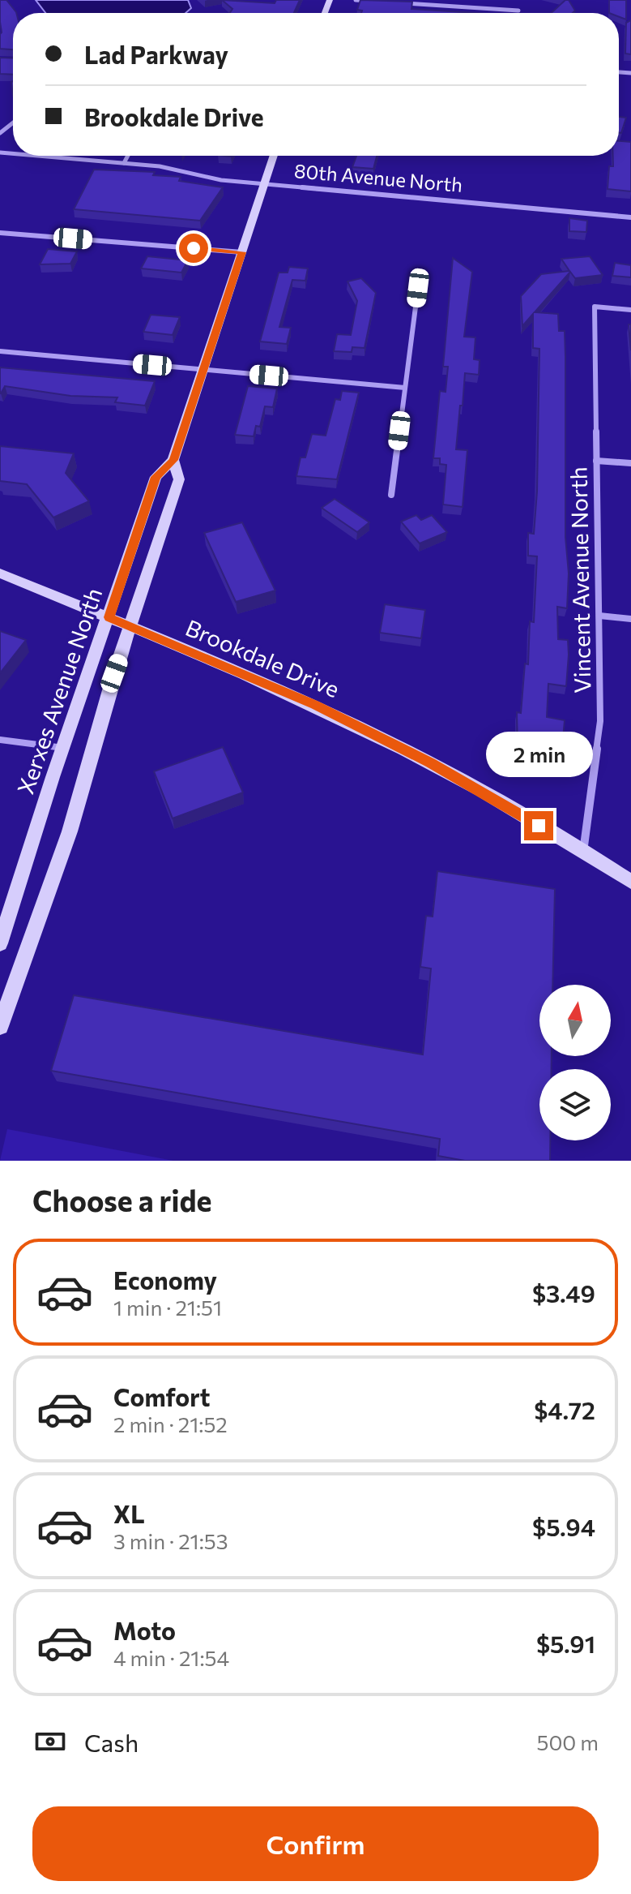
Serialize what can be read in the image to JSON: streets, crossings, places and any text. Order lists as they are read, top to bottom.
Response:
{
  "streets": {
    "street": [
      "80th Avenue North",
      "Vincent Avenue North",
      "Brookdale Drive",
      "Xerxes Avenue North"
    ]
  },
  "crossings": [
    ["80th Avenue North", "Xerxes Avenue North"],
    ["Vincent Avenue North", "Brookdale Drive"],
    ["Brookdale Drive", "Xerxes Avenue North"]
  ],
  "north": "top",
  "page": {
    "banner": ["Lad Parkway", "Brookdale Drive"],
    "bubble": "2 min",
    "heading": "Choose a ride",
    "list": [
      {
        "name": "Economy",
        "note": "1 min · 21:51",
        "value": "$3.49"
      },
      {
        "name": "Comfort",
        "note": "2 min · 21:52",
        "value": "$4.72"
      },
      {
        "name": "XL",
        "note": "3 min · 21:53",
        "value": "$5.94"
      },
      {
        "name": "Moto",
        "note": "4 min · 21:54",
        "value": "$5.91"
      }
    ],
    "pay": ["Cash", "500 m"],
    "buttons": "Confirm"
  }
}
